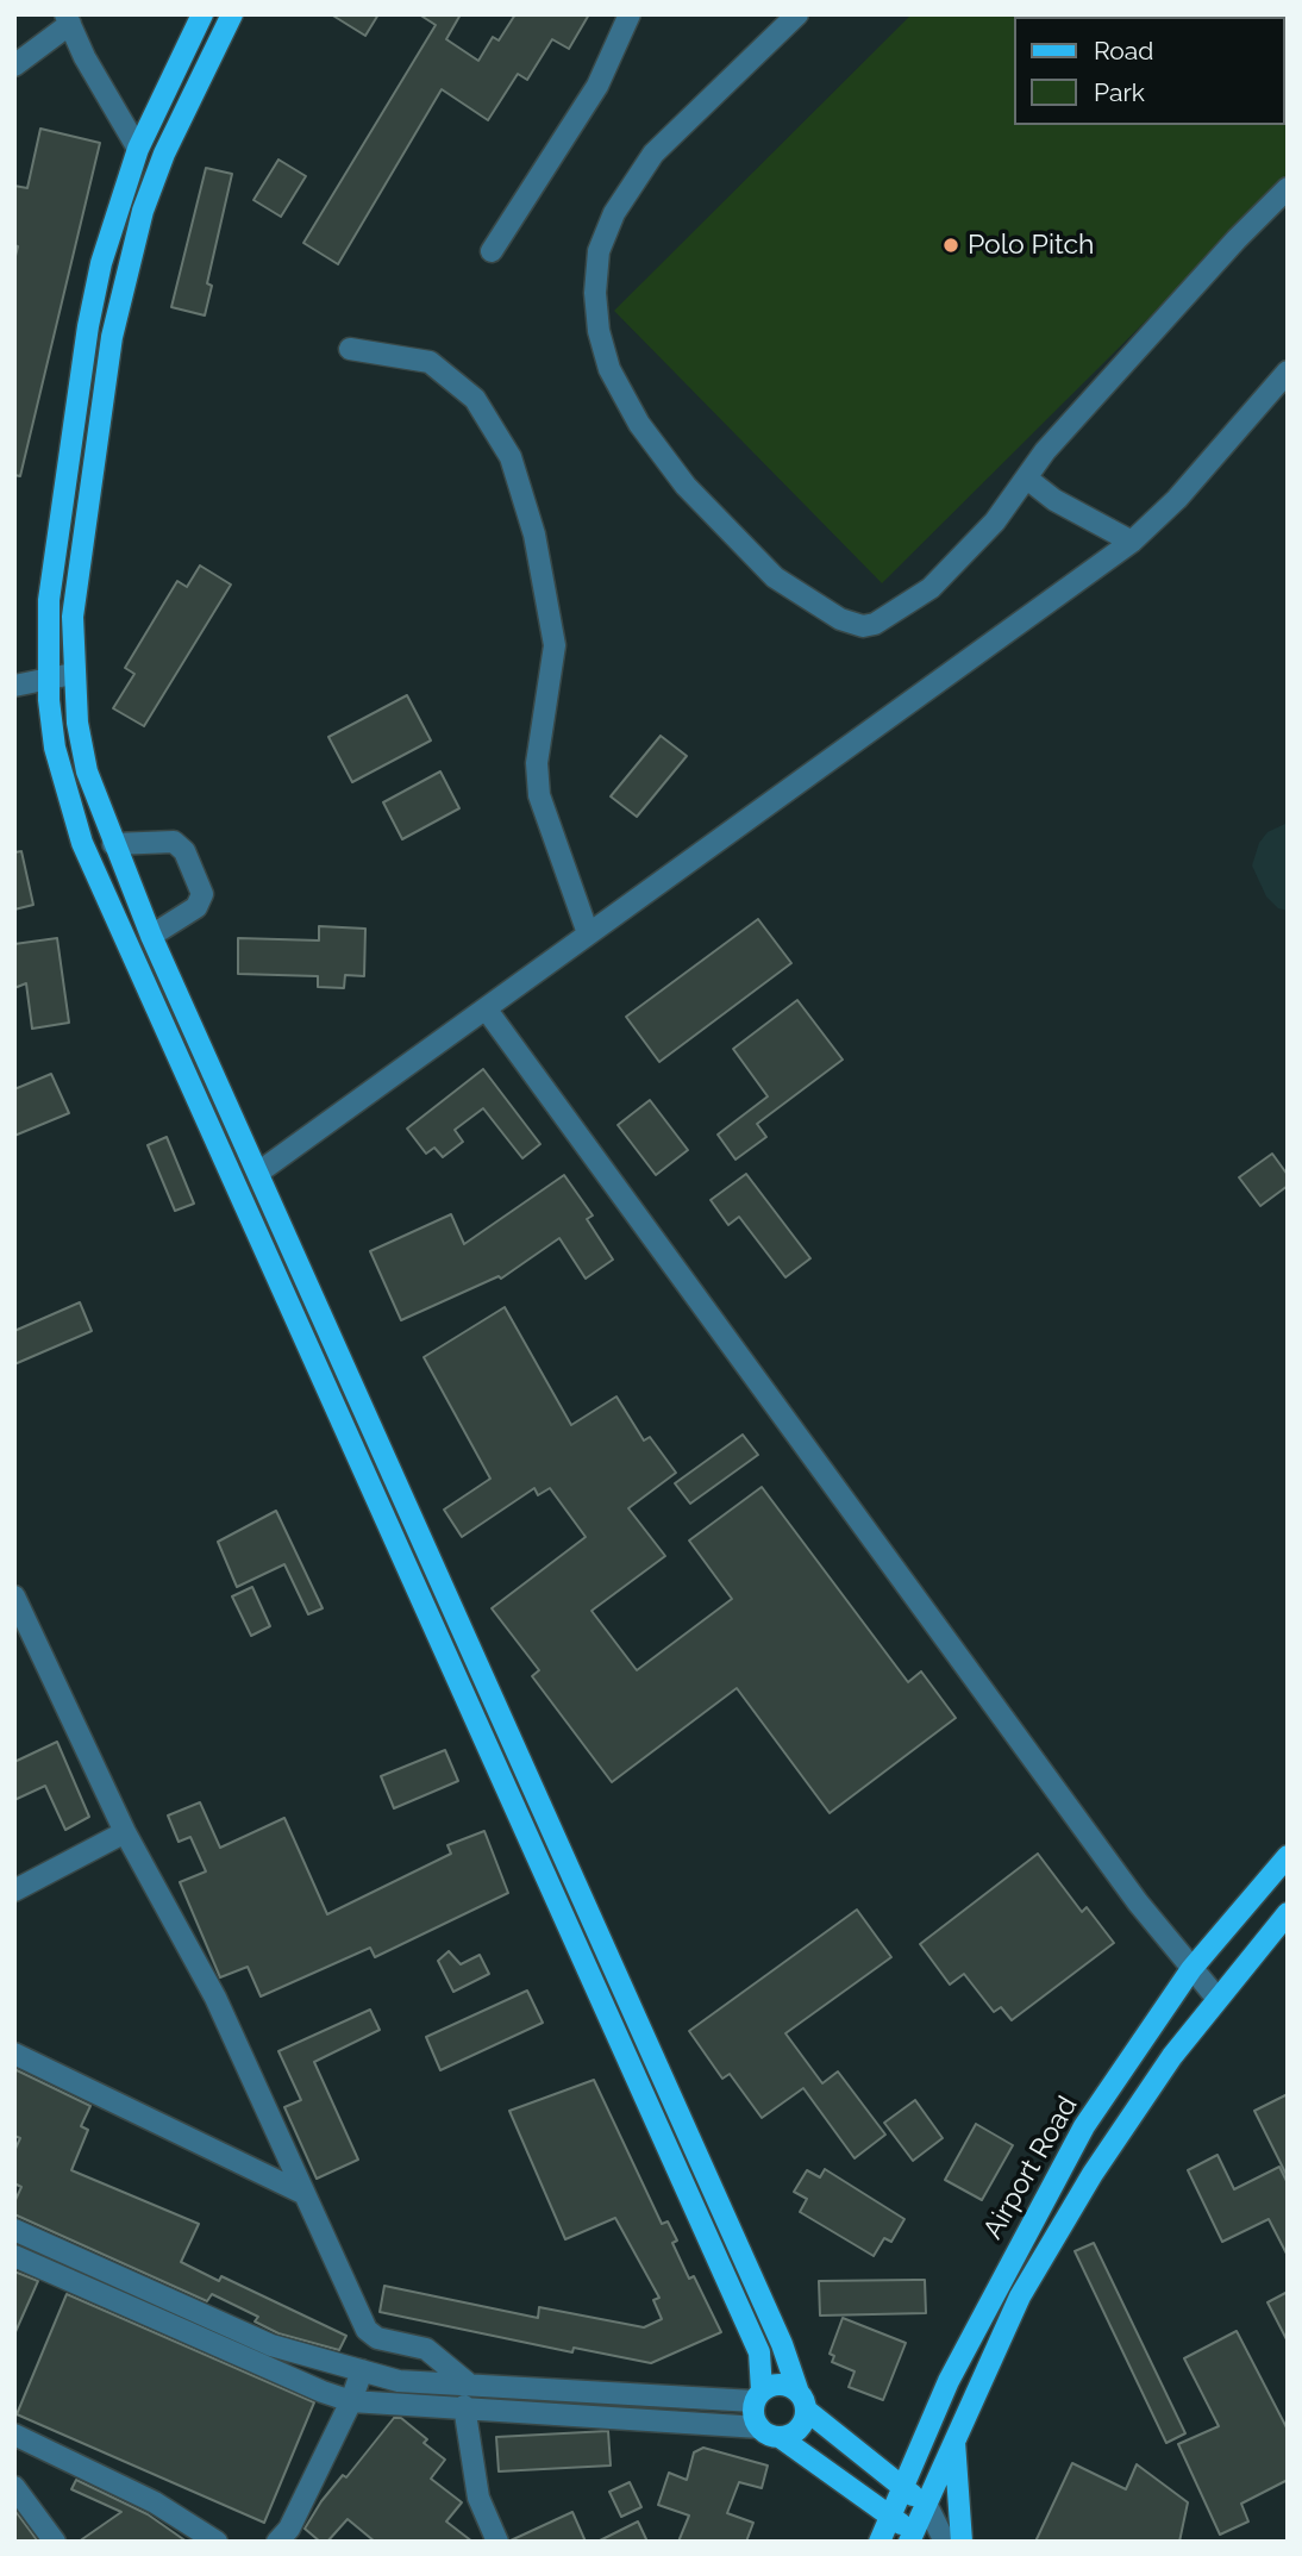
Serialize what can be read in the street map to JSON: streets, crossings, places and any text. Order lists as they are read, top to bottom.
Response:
{
  "streets": {
    "main road": ["Airport Road"]
  },
  "places": ["Polo Pitch"],
  "legend": ["Road", "Park"]
}
